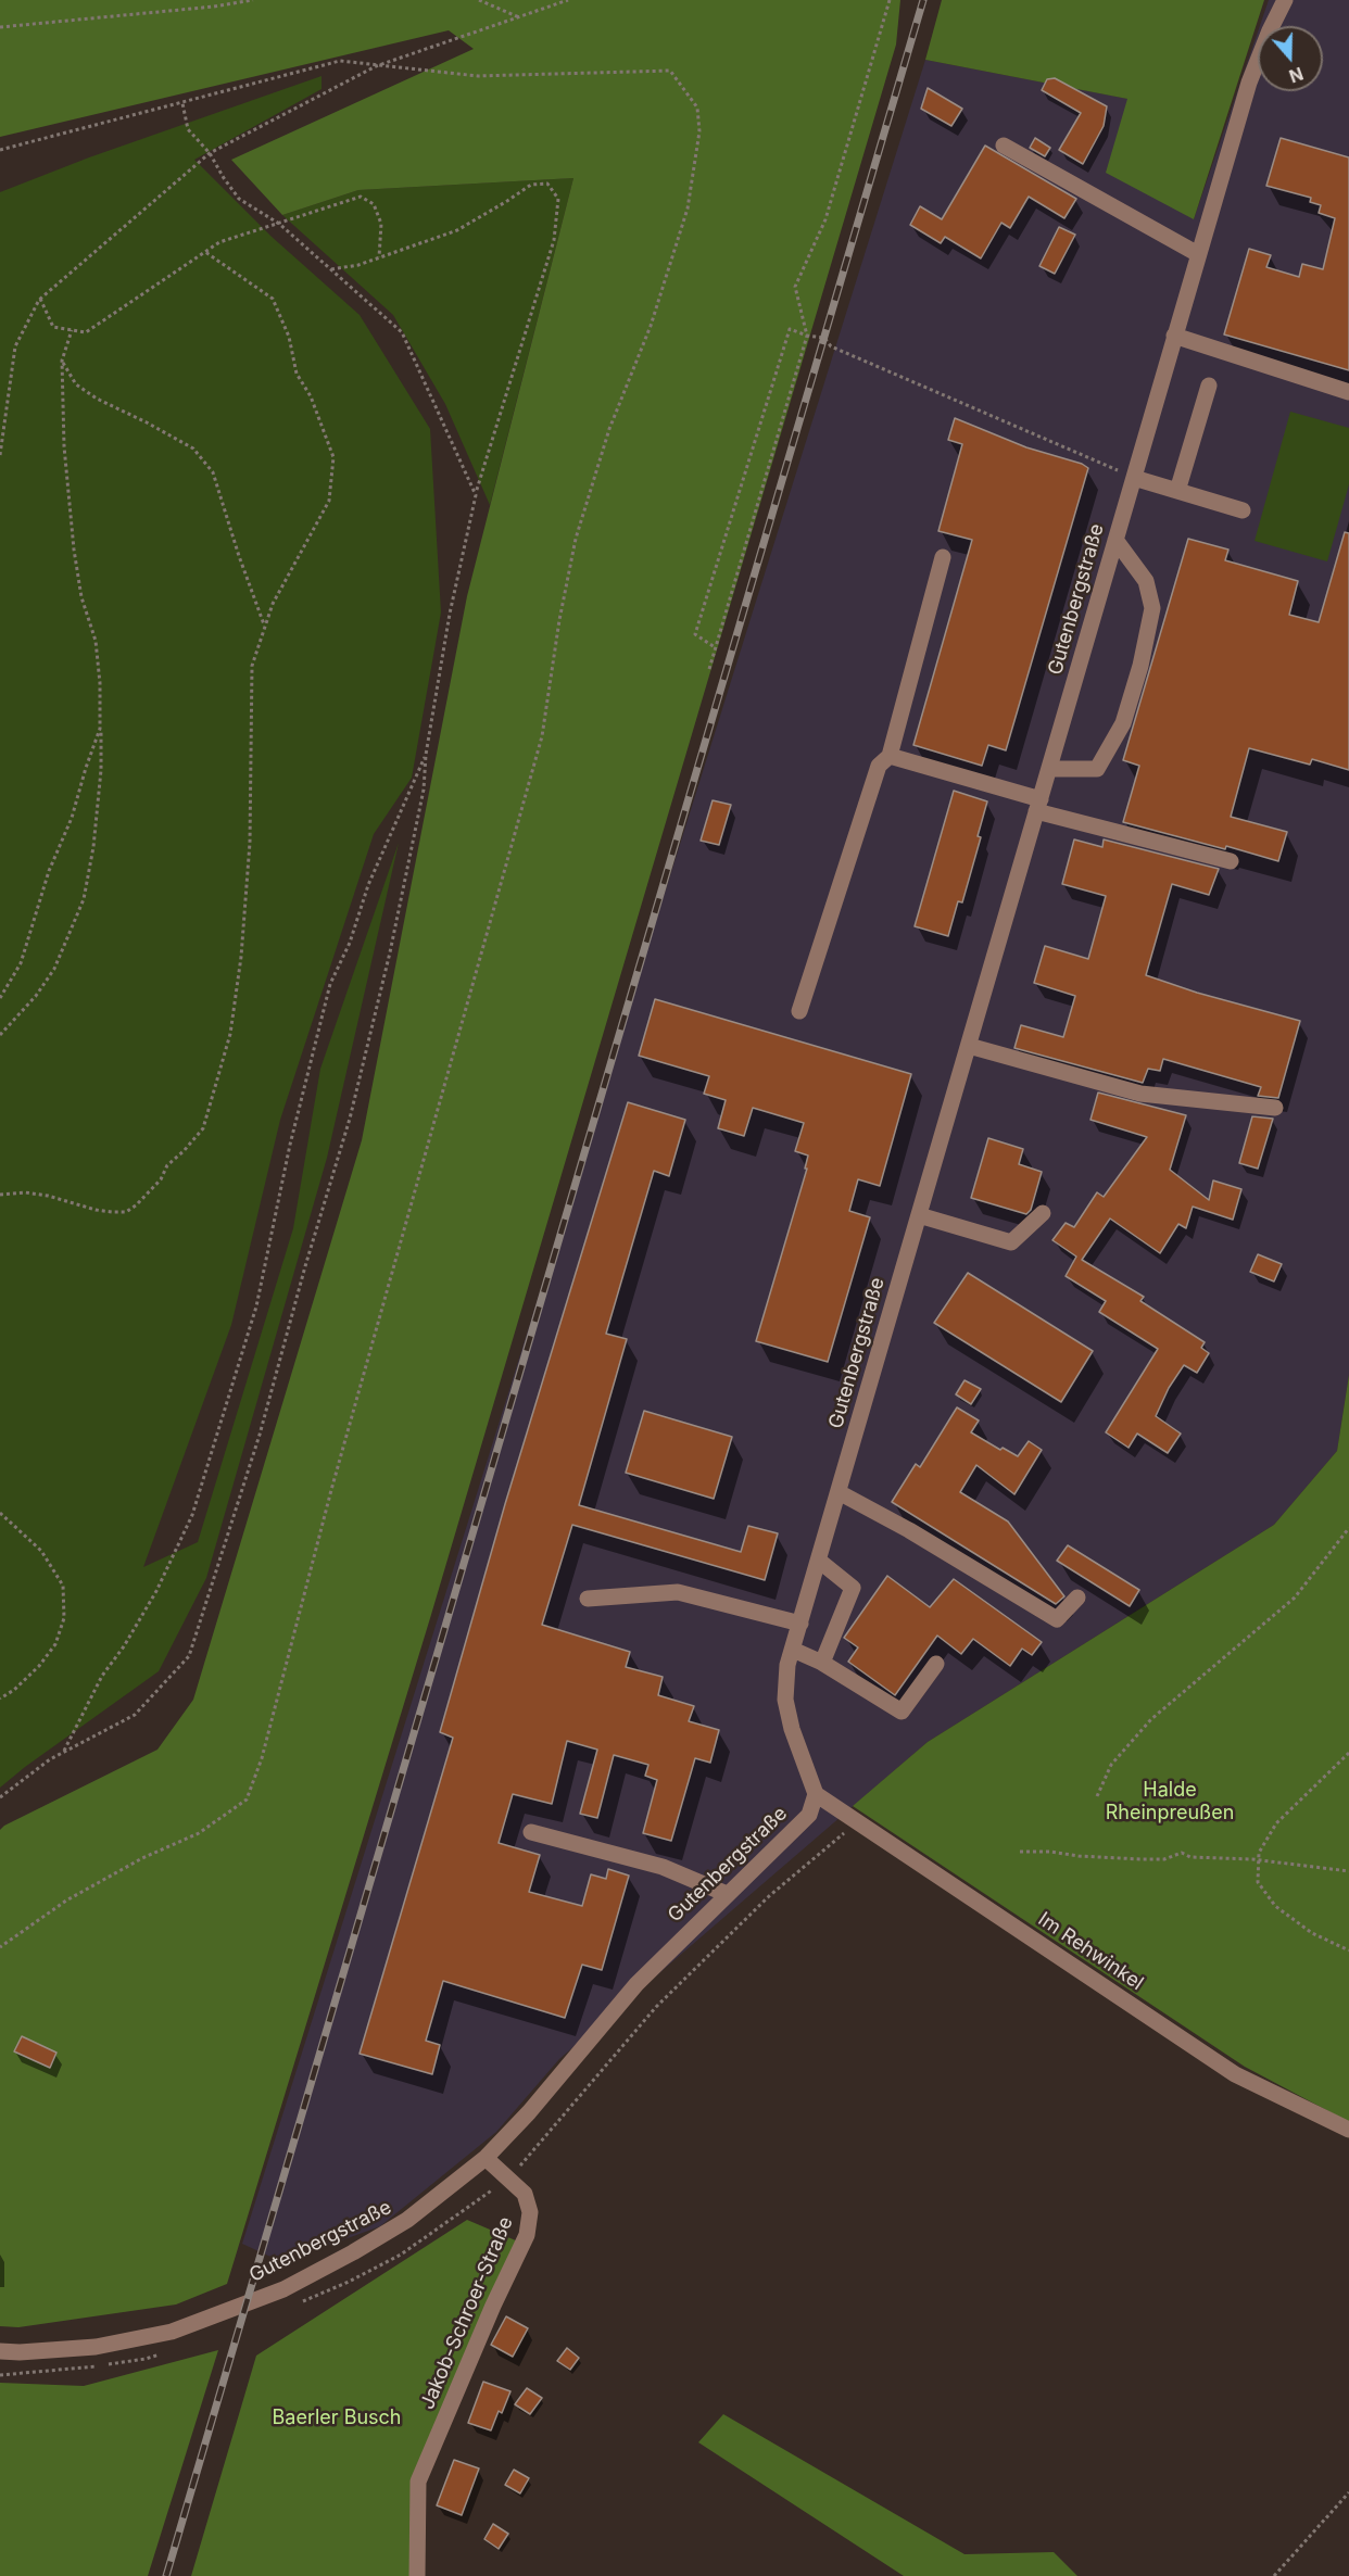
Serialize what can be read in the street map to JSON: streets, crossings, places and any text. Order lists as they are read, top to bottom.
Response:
{
  "streets": {
    "street": ["Gutenbergstraße", "Im Rehwinkel", "Jakob-Schroer-Straße"]
  },
  "crossings": [
    ["Gutenbergstraße", "Im Rehwinkel"],
    ["Gutenbergstraße", "Jakob-Schroer-Straße"]
  ],
  "parks": ["Halde Rheinpreußen", "Baerler Busch"],
  "north": "bottom"
}
